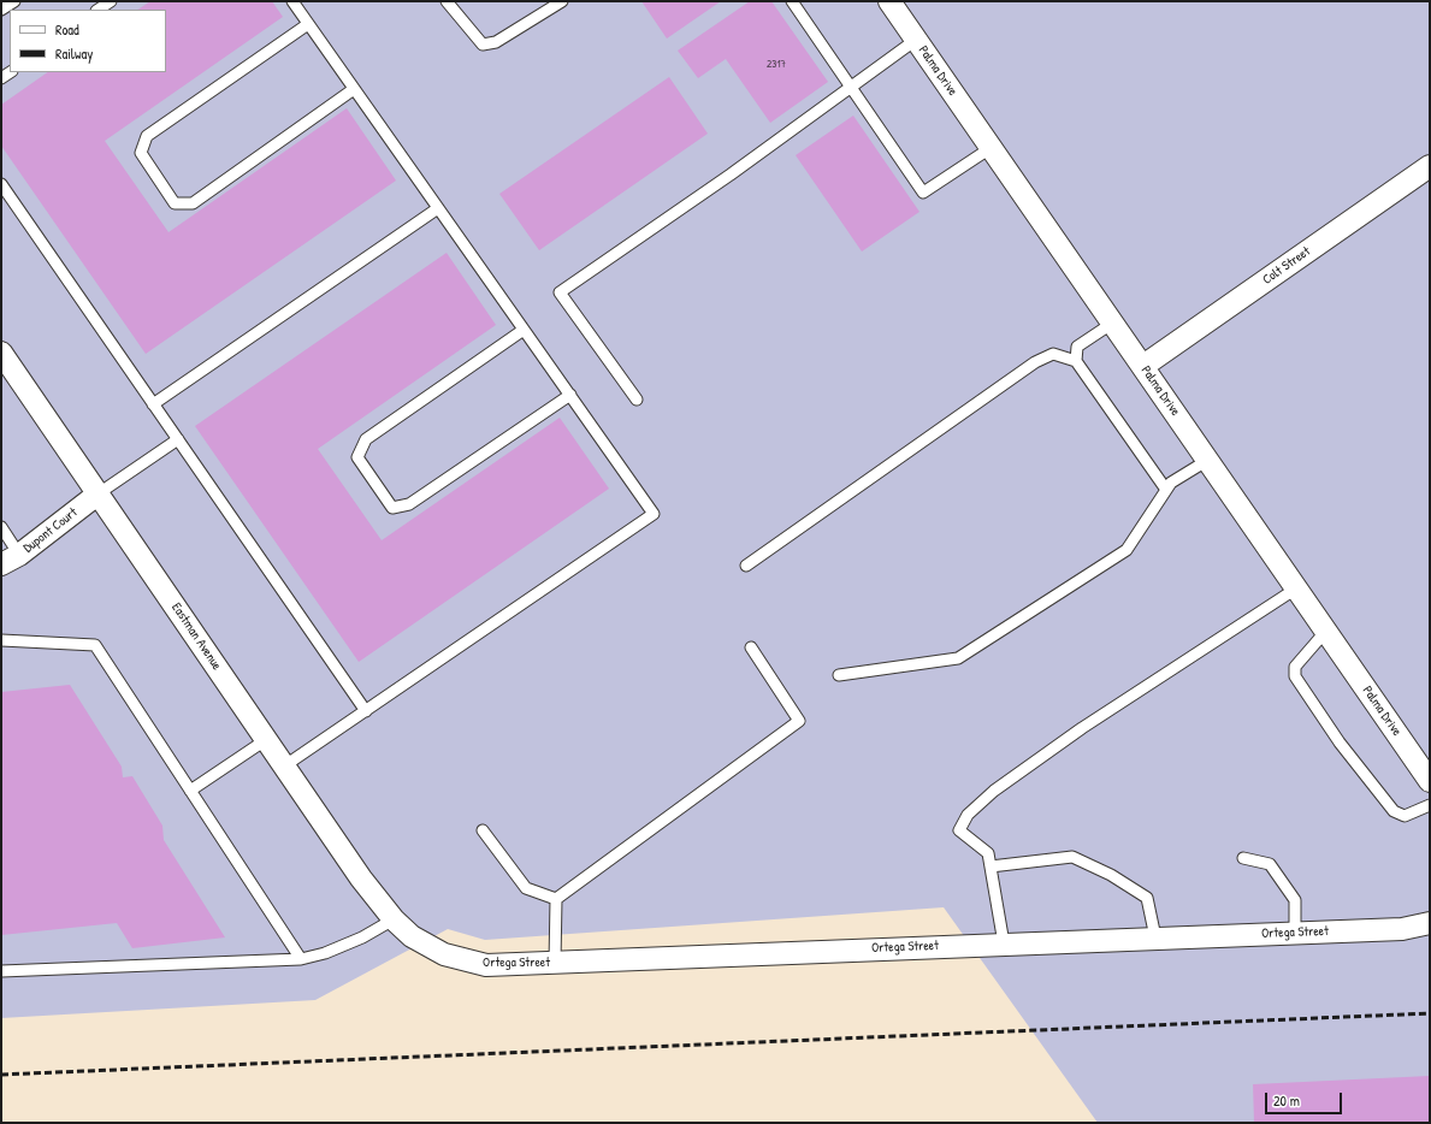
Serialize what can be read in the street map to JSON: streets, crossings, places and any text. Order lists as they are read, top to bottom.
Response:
{
  "streets": {
    "street": [
      "Palma Drive",
      "Colt Street",
      "Dupont Court",
      "Eastman Avenue",
      "Ortega Street"
    ]
  },
  "crossings": [
    ["Palma Drive", "Colt Street"],
    ["Dupont Court", "Eastman Avenue"],
    ["Eastman Avenue", "Ortega Street"]
  ],
  "house_numbers": ["2317"],
  "legend": ["Road", "Railway"],
  "scale_bar": "20 m"
}
